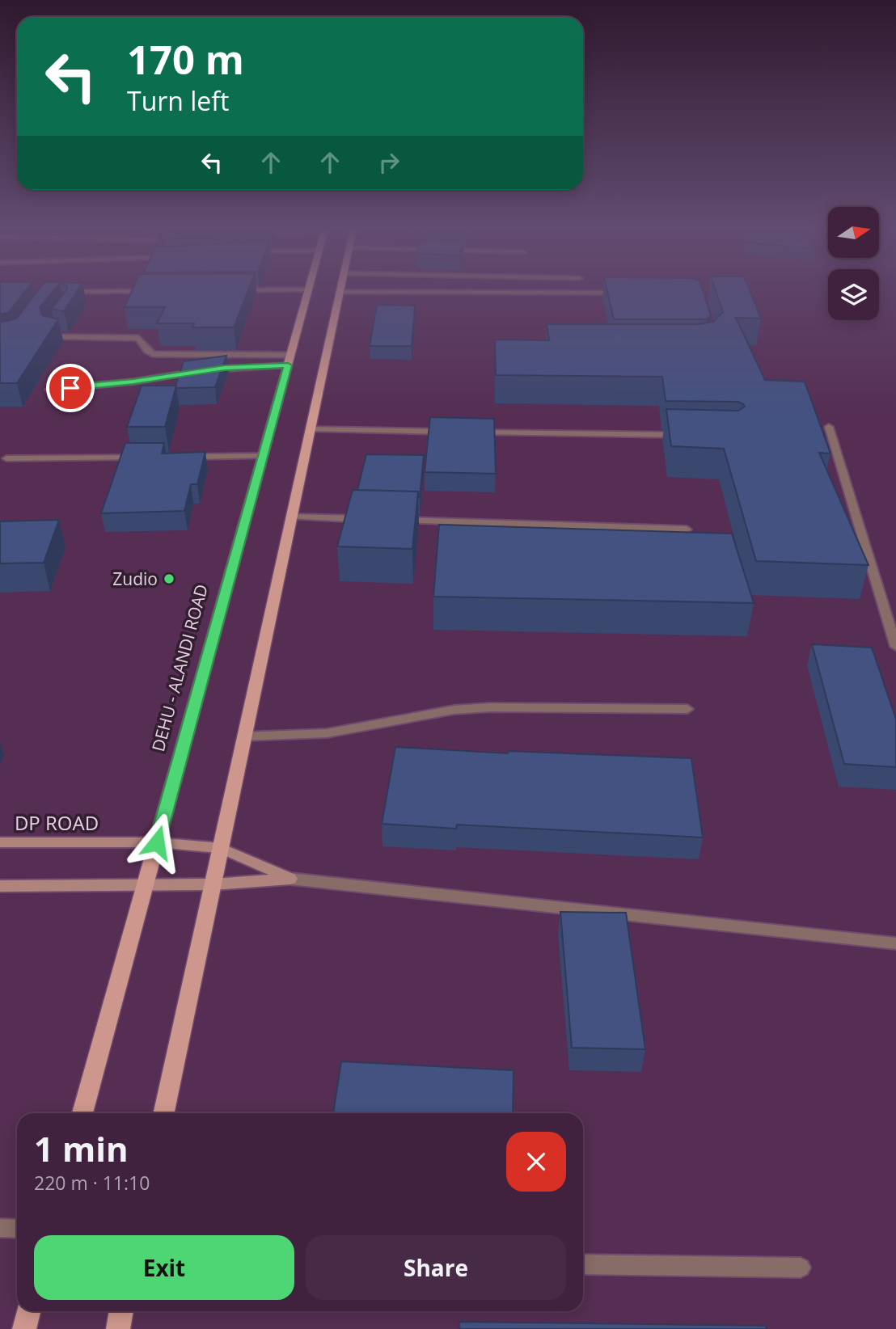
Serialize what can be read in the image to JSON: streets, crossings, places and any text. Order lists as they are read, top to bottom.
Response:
{
  "streets": {
    "main road": ["DEHU - ALANDI ROAD"],
    "street": ["DP ROAD"]
  },
  "crossings": [
    ["DEHU - ALANDI ROAD", "DP ROAD"]
  ],
  "places": ["Zudio"],
  "north": "right",
  "page": {
    "turn": ["170 m", "Turn left"],
    "heading": ["1 min", "220 m · 11:10"],
    "buttons": ["Exit", "Share"]
  }
}
